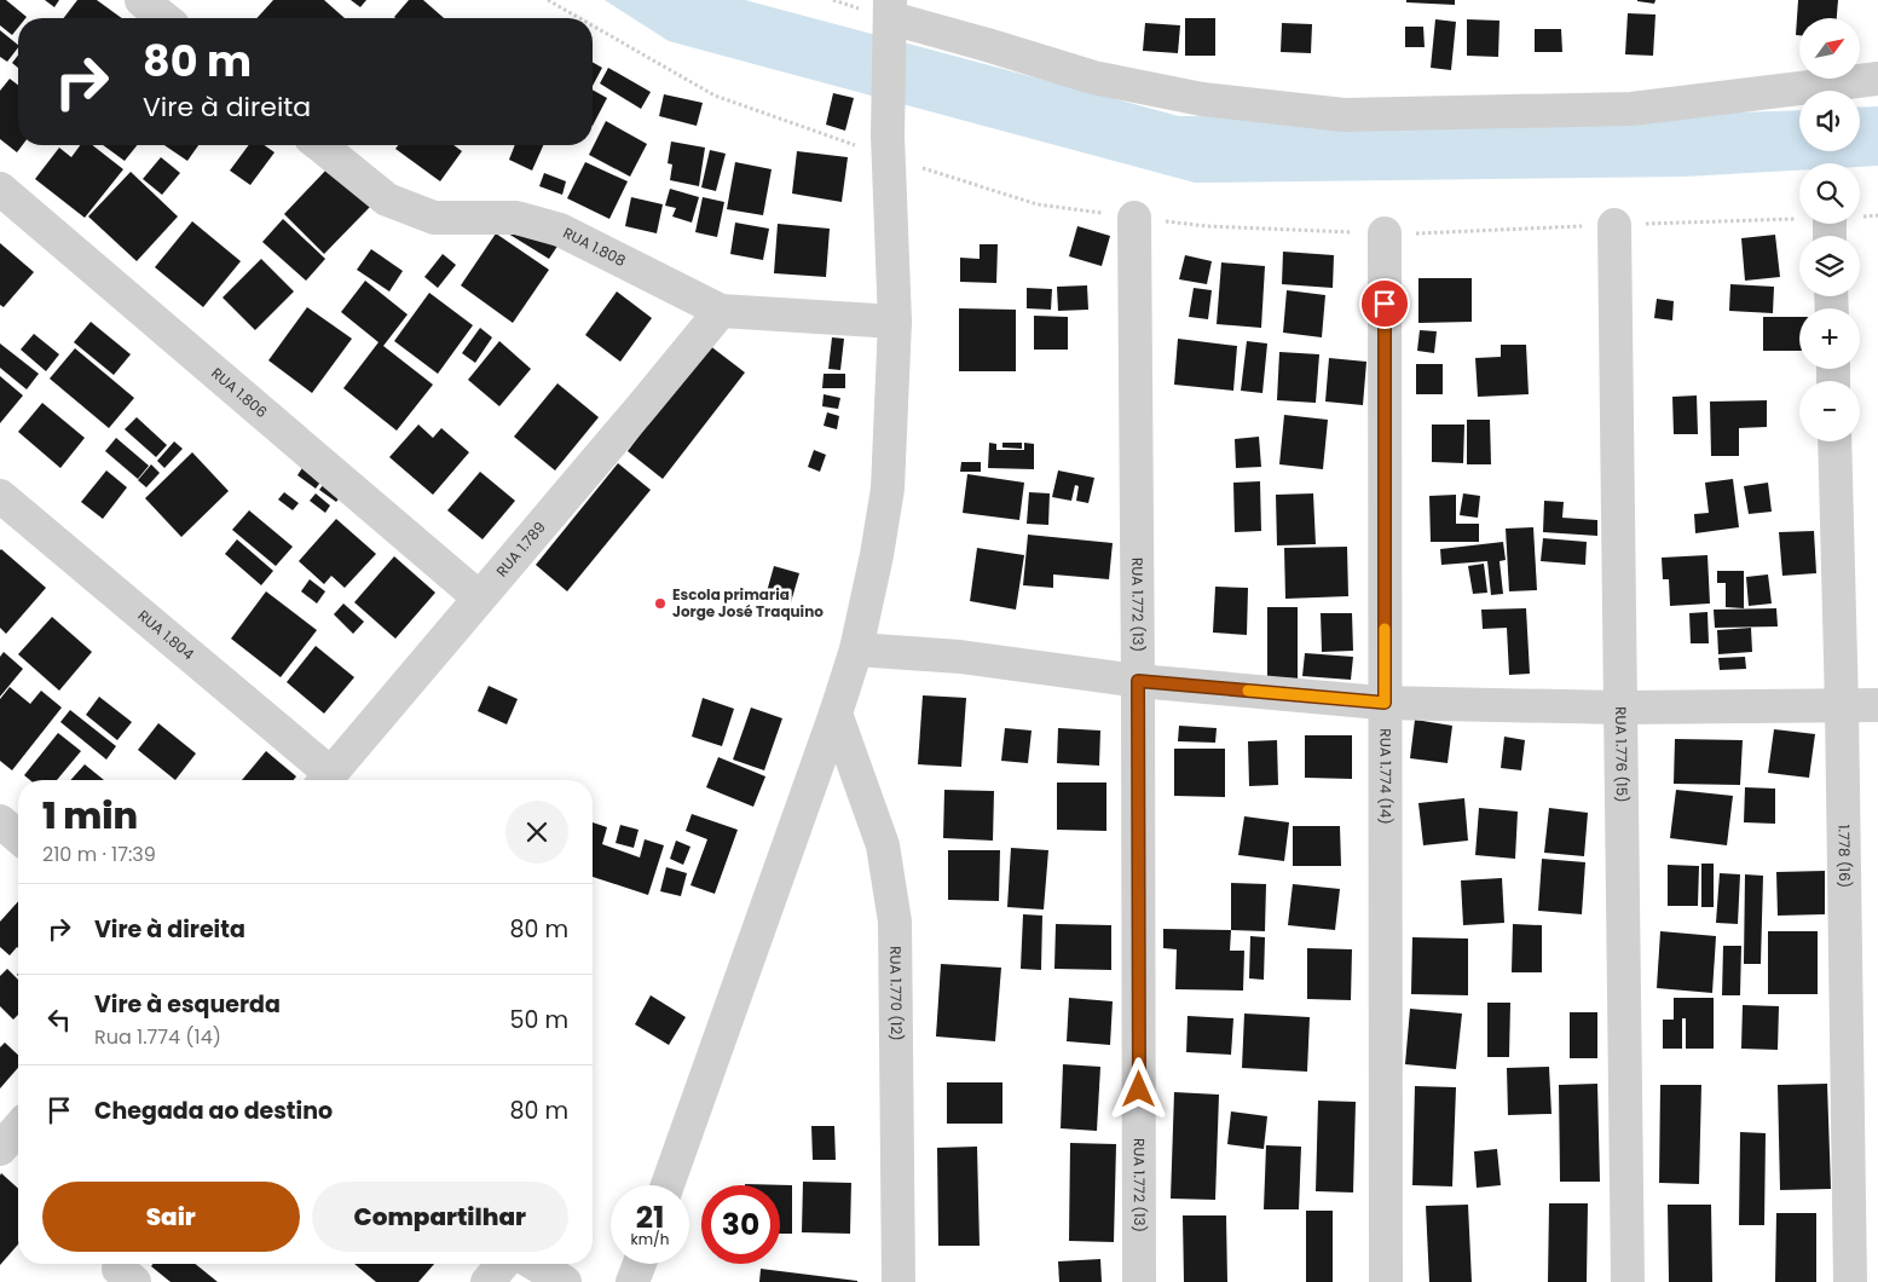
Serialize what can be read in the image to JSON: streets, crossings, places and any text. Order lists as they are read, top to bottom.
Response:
{
  "streets": {
    "street": [
      "RUA 1.808",
      "RUA 1.806",
      "RUA 1.789",
      "RUA 1.772 (13)",
      "RUA 1.804",
      "RUA 1.776 (15)",
      "RUA 1.774 (14)",
      "1.778 (16)",
      "RUA 1.770 (12)"
    ]
  },
  "crossings": [
    ["RUA 1.808", "RUA 1.789"],
    ["RUA 1.806", "RUA 1.789"]
  ],
  "places": ["Escola primaria Jorge José Traquino"],
  "north": "top right",
  "page": {
    "map_buttons": ["+", "−"],
    "turn": ["80 m", "Vire à direita"],
    "heading": ["1 min", "210 m · 17:39"],
    "list": [
      {
        "name": "Vire à direita",
        "value": "80 m"
      },
      {
        "name": "Vire à esquerda",
        "note": "Rua 1.774 (14)",
        "value": "50 m"
      },
      {
        "name": "Chegada ao destino",
        "value": "80 m"
      }
    ],
    "buttons": ["Sair", "Compartilhar"],
    "speed": "21 km/h",
    "limit": "30"
  }
}
